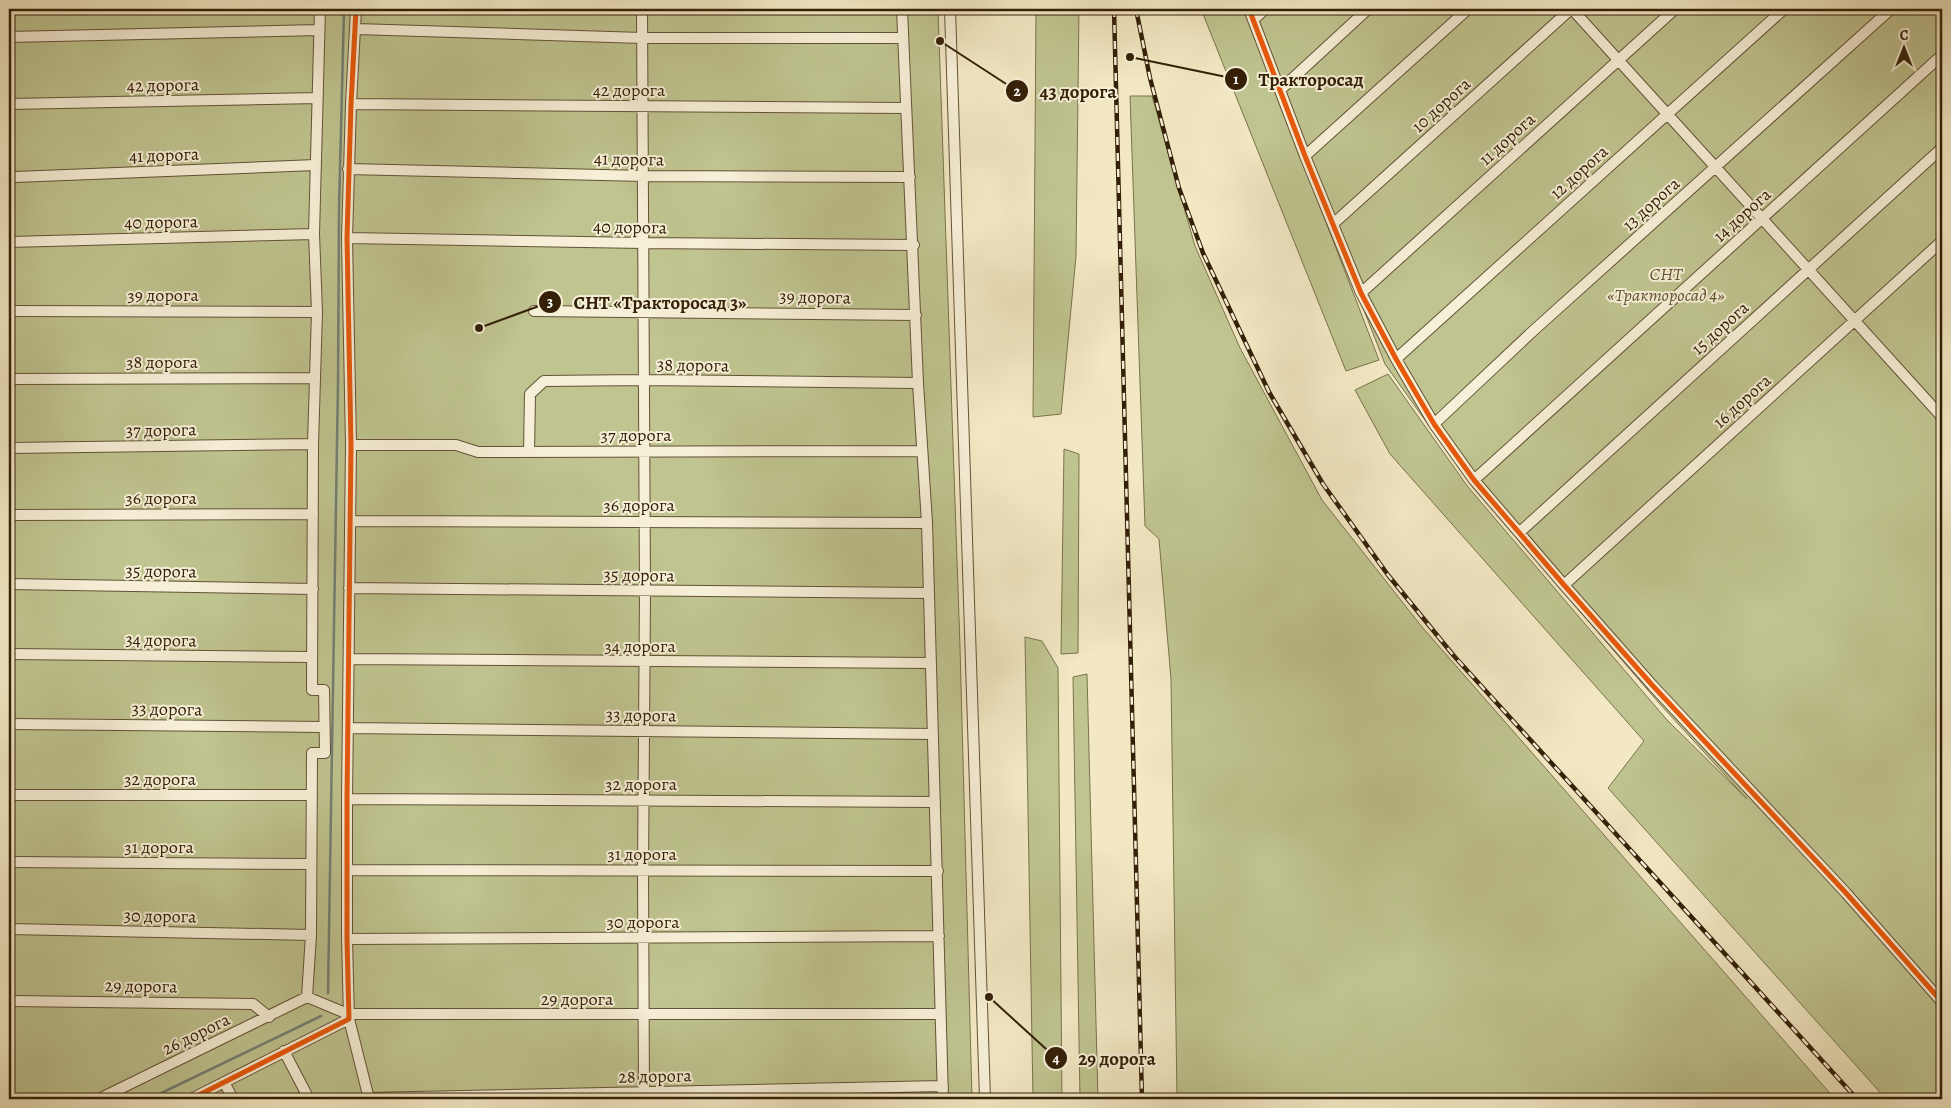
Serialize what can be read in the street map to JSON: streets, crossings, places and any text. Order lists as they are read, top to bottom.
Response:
{
  "streets": {
    "street": [
      "42 дорога",
      "10 дорога",
      "11 дорога",
      "41 дорога",
      "12 дорога",
      "13 дорога",
      "14 дорога",
      "40 дорога",
      "39 дорога",
      "15 дорога",
      "38 дорога",
      "16 дорога",
      "37 дорога",
      "36 дорога",
      "35 дорога",
      "34 дорога",
      "33 дорога",
      "32 дорога",
      "31 дорога",
      "30 дорога",
      "29 дорога",
      "26 дорога",
      "28 дорога"
    ]
  },
  "crossings": [
    ["38 дорога", "37 дорога"],
    ["29 дорога", "26 дорога"]
  ],
  "parks": ["СНТ «Тракторосад 4»"],
  "places": [
    "43 дорога",
    "Тракторосад",
    "СНТ «Тракторосад 3»",
    "29 дорога"
  ],
  "north": "top"
}
